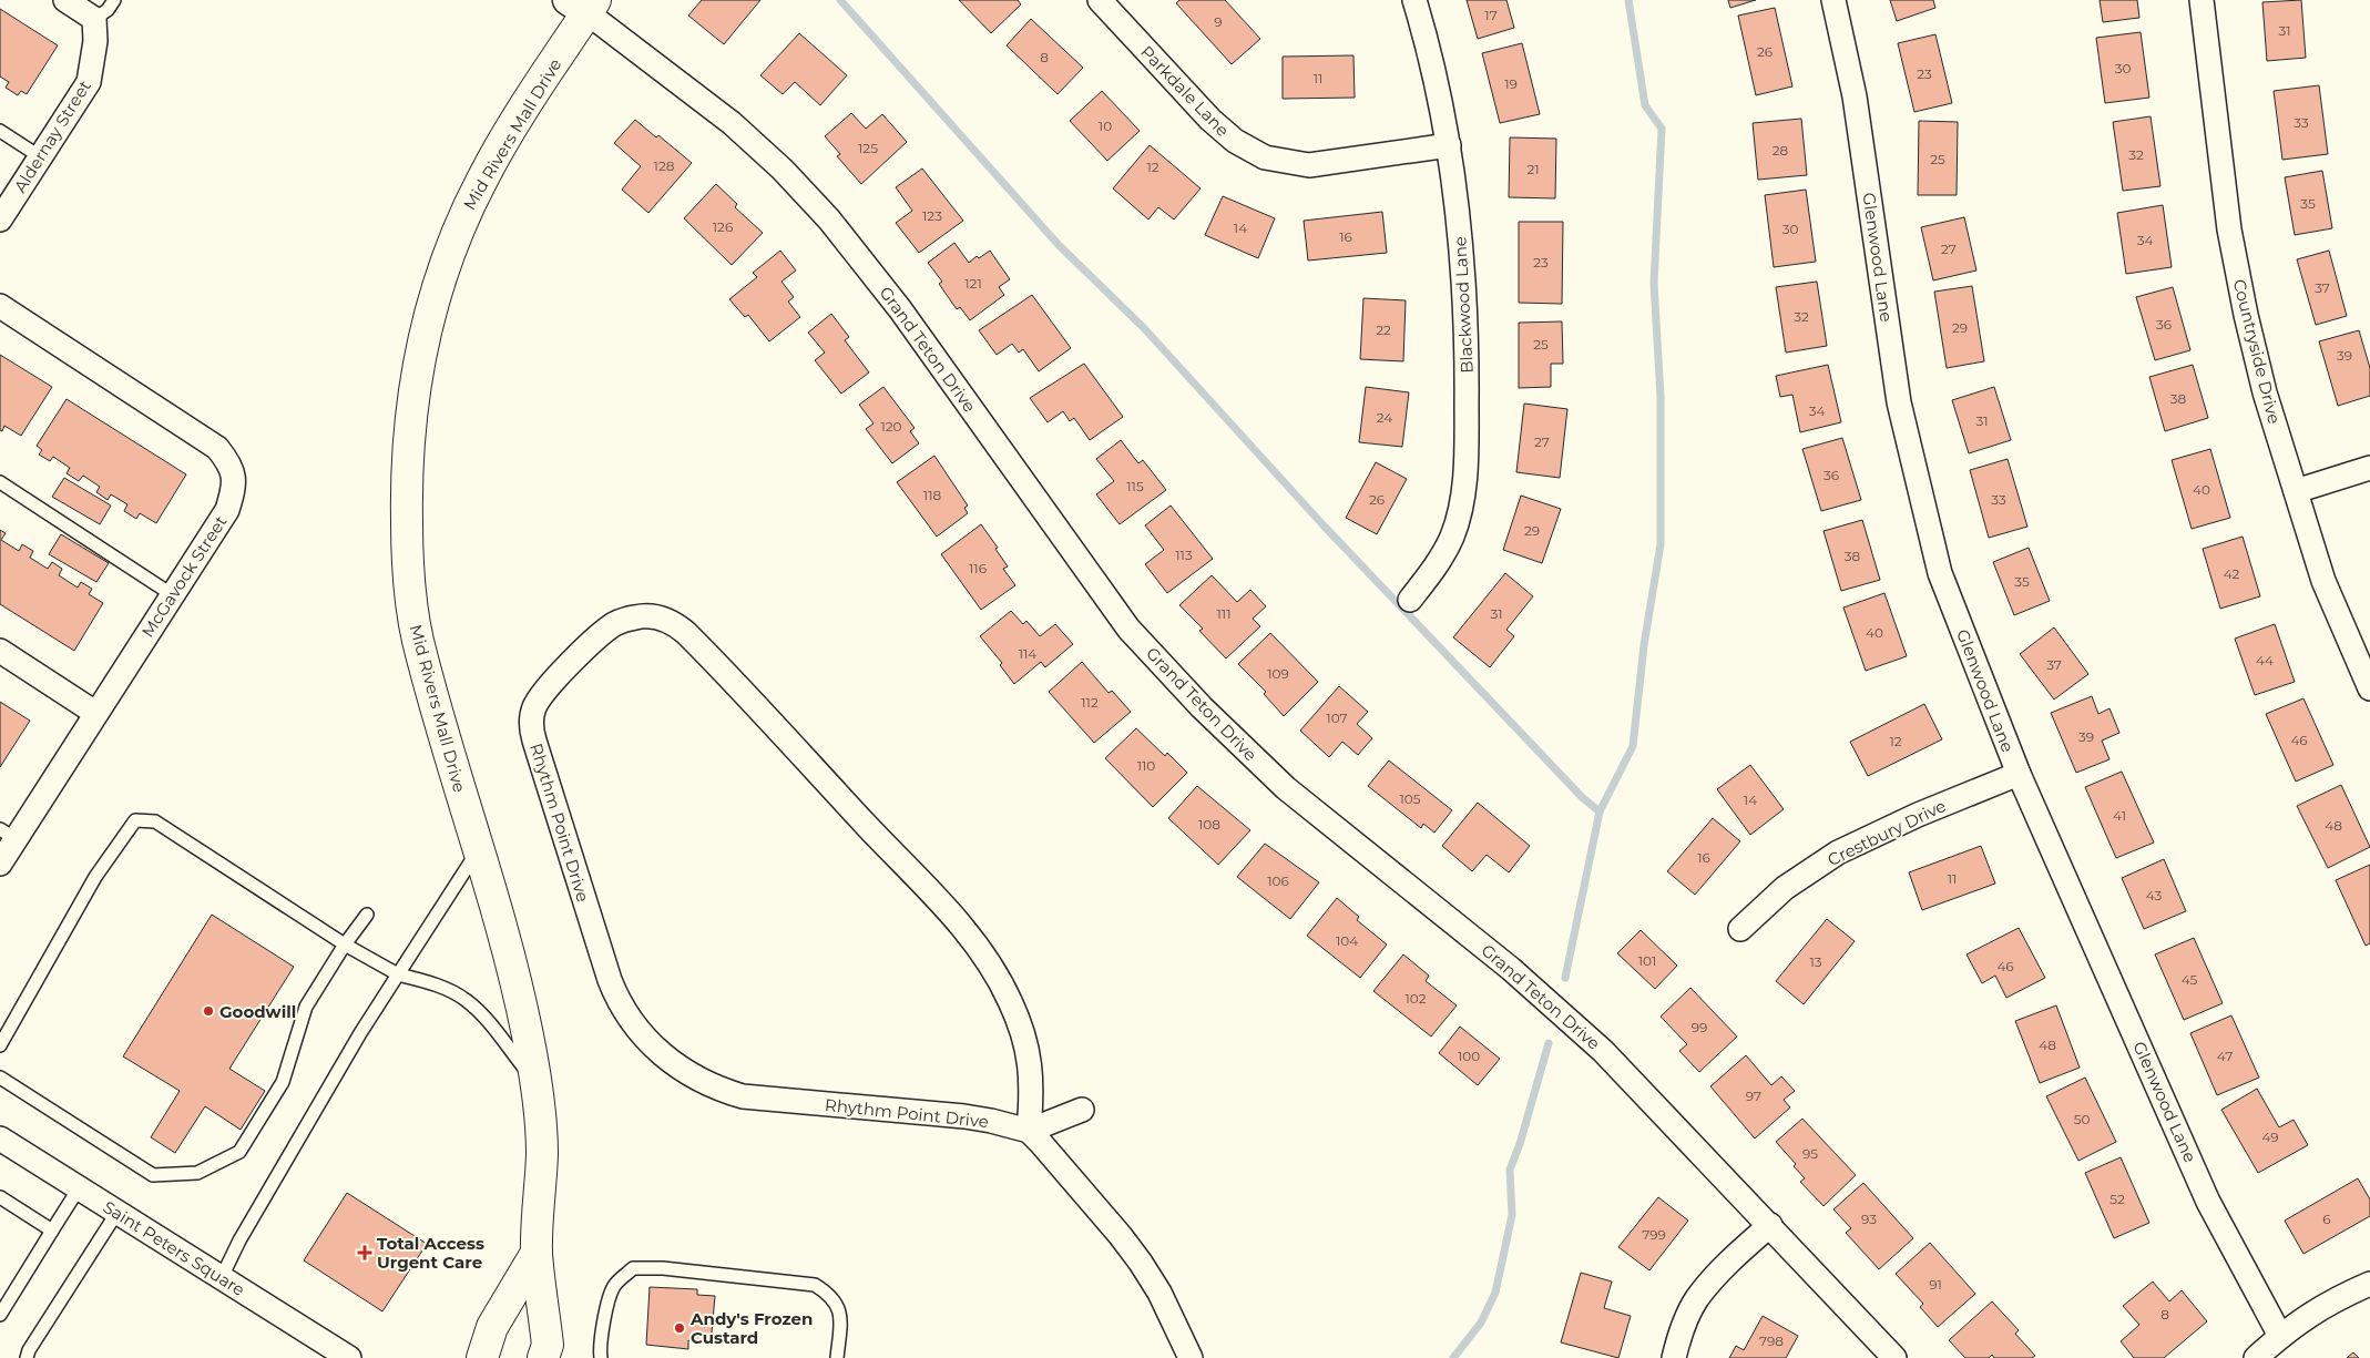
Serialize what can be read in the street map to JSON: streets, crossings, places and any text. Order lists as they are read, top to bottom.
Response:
{
  "streets": {
    "main road": ["Mid Rivers Mall Drive"],
    "street": [
      "Parkdale Lane",
      "Aldernay Street",
      "Glenwood Lane",
      "Blackwood Lane",
      "Grand Teton Drive",
      "Countryside Drive",
      "McGavock Street",
      "Rhythm Point Drive",
      "Crestbury Drive",
      "Saint Peters Square"
    ]
  },
  "crossings": [
    ["Parkdale Lane", "Blackwood Lane"],
    ["Mid Rivers Mall Drive", "Grand Teton Drive"],
    ["Glenwood Lane", "Crestbury Drive"]
  ],
  "places": {
    "other": ["Goodwill", "Andy's Frozen Custard"],
    "health": ["Total Access Urgent Care"]
  },
  "house_numbers": [
    "17",
    "9",
    "31",
    "26",
    "8",
    "30",
    "23",
    "11",
    "19",
    "33",
    "10",
    "125",
    "28",
    "32",
    "25",
    "128",
    "12",
    "21",
    "35",
    "123",
    "126",
    "14",
    "30",
    "16",
    "34",
    "27",
    "23",
    "121",
    "37",
    "32",
    "36",
    "29",
    "22",
    "25",
    "39",
    "38",
    "34",
    "24",
    "31",
    "120",
    "27",
    "36",
    "115",
    "40",
    "118",
    "26",
    "33",
    "29",
    "113",
    "38",
    "116",
    "42",
    "35",
    "111",
    "31",
    "40",
    "114",
    "44",
    "37",
    "109",
    "112",
    "107",
    "39",
    "46",
    "12",
    "110",
    "105",
    "14",
    "41",
    "108",
    "48",
    "16",
    "11",
    "106",
    "43",
    "104",
    "101",
    "13",
    "46",
    "45",
    "102",
    "99",
    "48",
    "100",
    "47",
    "97",
    "50",
    "49",
    "95",
    "52",
    "93",
    "6",
    "799",
    "91",
    "8",
    "798"
  ]
}
